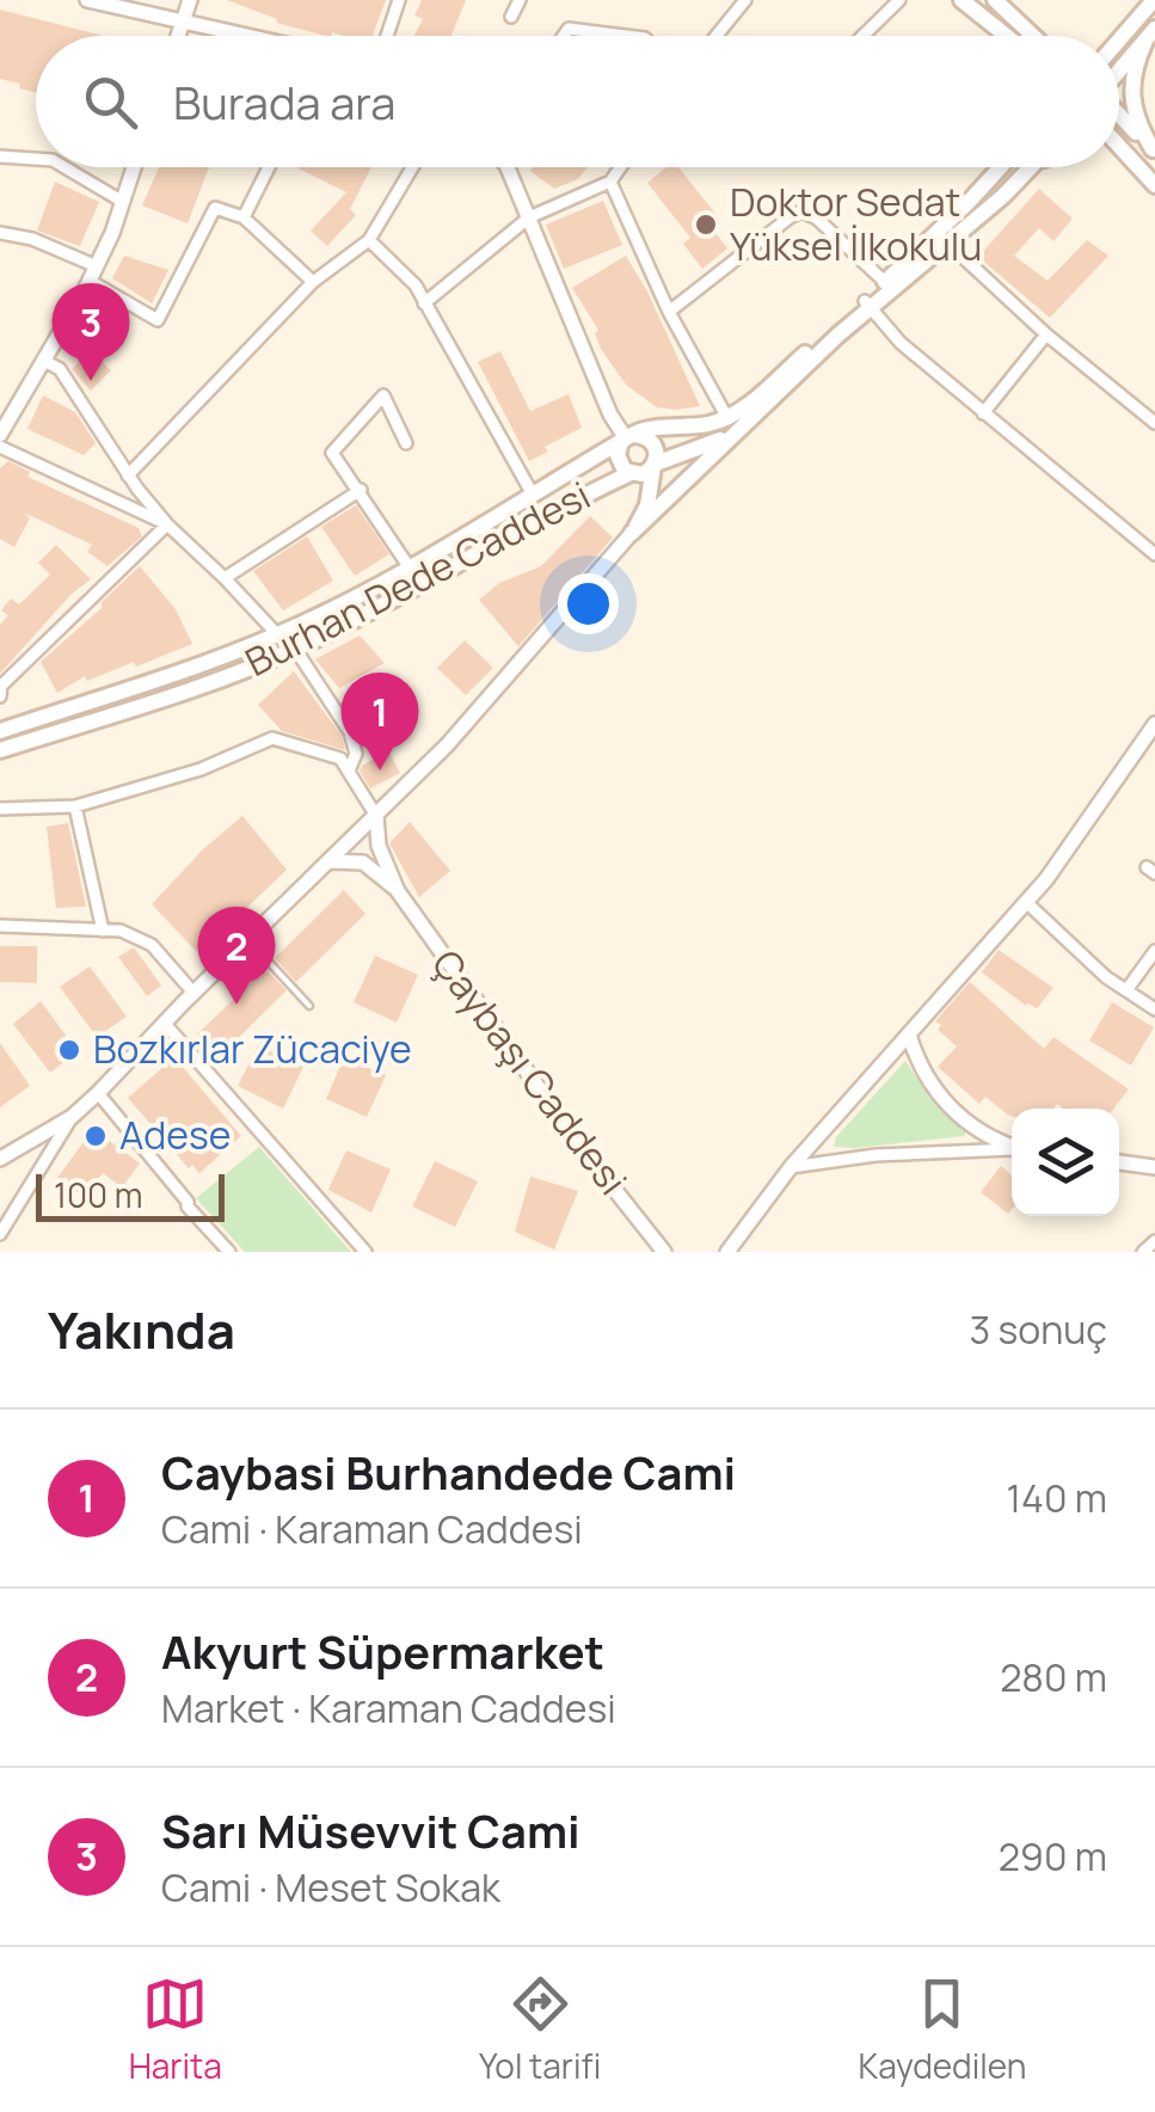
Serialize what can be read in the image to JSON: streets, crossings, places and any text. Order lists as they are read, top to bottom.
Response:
{
  "streets": {
    "main road": ["Burhan Dede Caddesi"],
    "street": ["Çaybaşı Caddesi"]
  },
  "places": ["Doktor Sedat Yüksel İlkokulu", "Bozkırlar Zücaciye", "Adese"],
  "scale_bar": "100 m",
  "page": {
    "search": "Burada ara",
    "pins": ["3", "1", "2"],
    "scale": "100 m",
    "heading": ["Yakında", "3 sonuç"],
    "list": [
      {
        "mark": "1",
        "name": "Caybasi Burhandede Cami",
        "note": "Cami · Karaman Caddesi",
        "value": "140 m"
      },
      {
        "mark": "2",
        "name": "Akyurt Süpermarket",
        "note": "Market · Karaman Caddesi",
        "value": "280 m"
      },
      {
        "mark": "3",
        "name": "Sarı Müsevvit Cami",
        "note": "Cami · Meset Sokak",
        "value": "290 m"
      }
    ],
    "nav": ["Harita", "Yol tarifi", "Kaydedilen"]
  }
}
